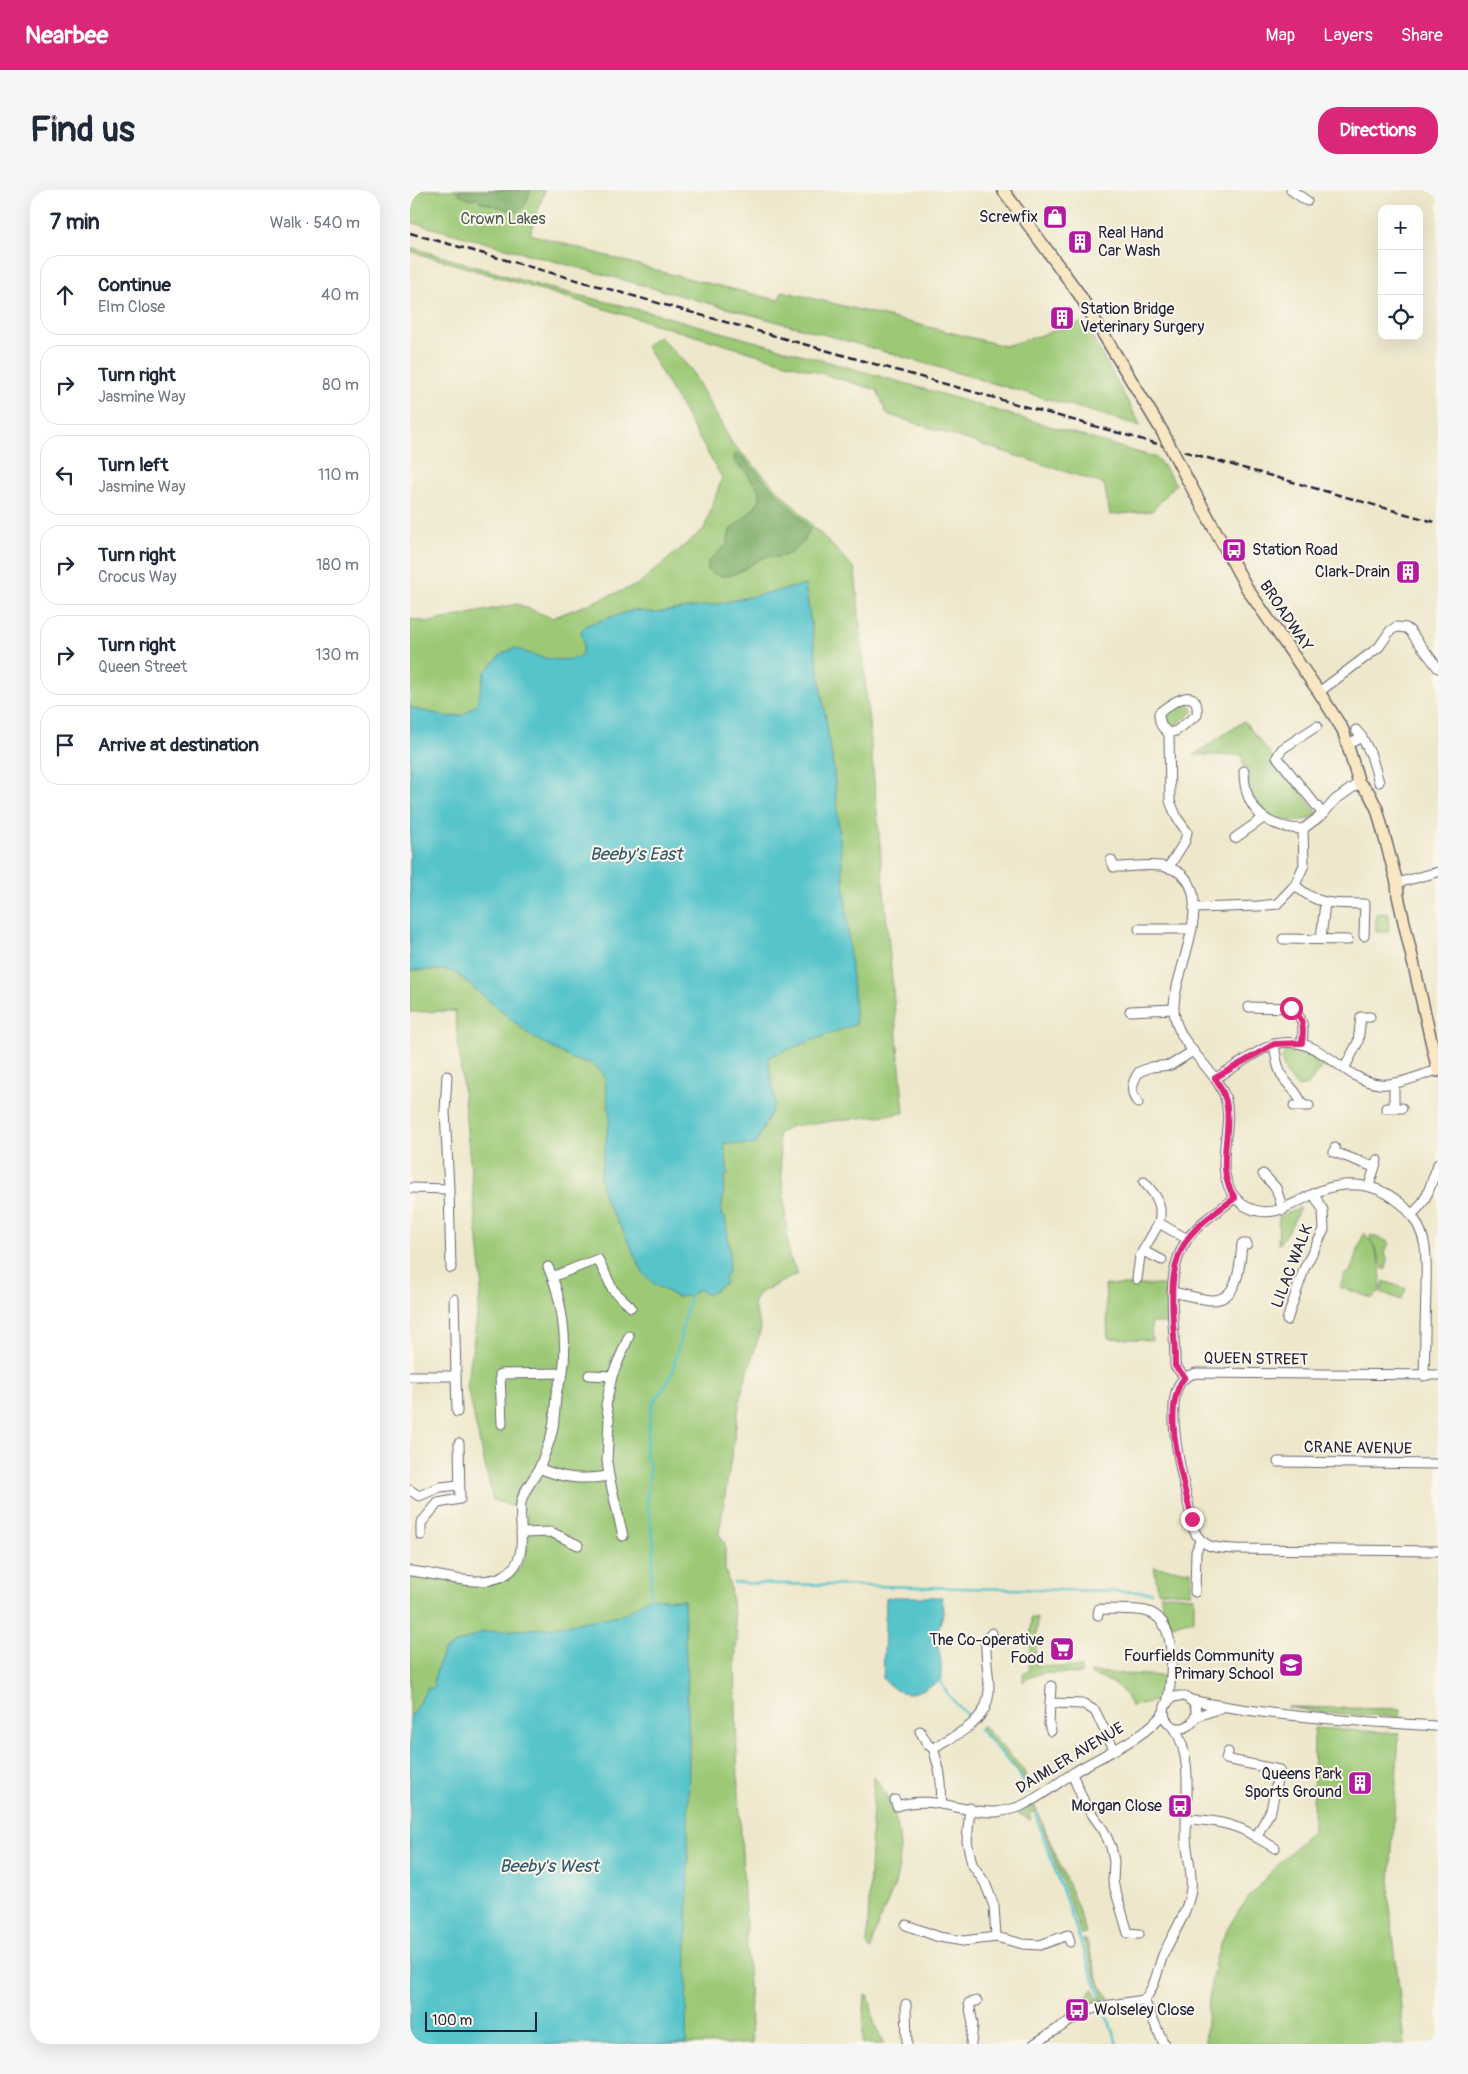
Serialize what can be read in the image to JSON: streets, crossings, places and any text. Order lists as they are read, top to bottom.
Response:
{
  "streets": {
    "main road": ["BROADWAY"],
    "street": [
      "LILAC WALK",
      "QUEEN STREET",
      "CRANE AVENUE",
      "DAIMLER AVENUE"
    ]
  },
  "water": ["Beeby's East", "Beeby's West"],
  "parks": ["Crown Lakes"],
  "places": {
    "shop": ["Screwfix"],
    "building": [
      "Real Hand Car Wash",
      "Station Bridge Veterinary Surgery",
      "Clark-Drain",
      "Queens Park Sports Ground"
    ],
    "bus stop": ["Station Road", "Morgan Close", "Wolseley Close"],
    "supermarket": ["The Co-operative Food"],
    "school or university": ["Fourfields Community Primary School"]
  },
  "scale_bar": "100 m",
  "page": {
    "header": "Nearbee",
    "nav": ["Map", "Layers", "Share"],
    "buttons": "Directions",
    "title": "Find us",
    "heading": ["7 min", "Walk · 540 m"],
    "map_buttons": ["+", "−"],
    "list": [
      ["Continue", "Elm Close", "40 m"],
      ["Turn right", "Jasmine Way", "80 m"],
      ["Turn left", "Jasmine Way", "110 m"],
      ["Turn right", "Crocus Way", "180 m"],
      ["Turn right", "Queen Street", "130 m"],
      "Arrive at destination"
    ],
    "scale": "100 m"
  }
}
